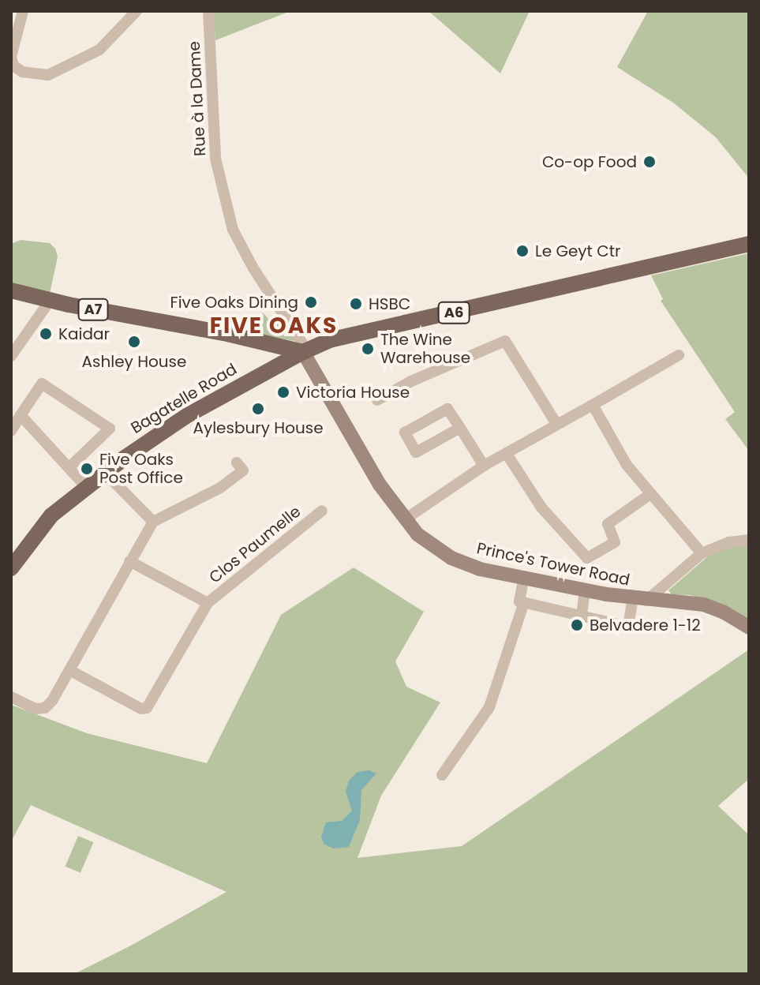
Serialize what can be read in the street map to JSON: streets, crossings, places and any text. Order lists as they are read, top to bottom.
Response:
{
  "streets": {
    "main road": [
      "A7",
      "A6",
      "Bagatelle Road",
      "Prince's Tower Road"
    ],
    "street": ["Rue à la Dame", "Clos Paumelle"]
  },
  "crossings": [
    ["Rue à la Dame", "A7"],
    ["Rue à la Dame", "A6"],
    ["Rue à la Dame", "Bagatelle Road"],
    ["Rue à la Dame", "Prince's Tower Road"],
    ["A7", "A6"],
    ["A7", "Bagatelle Road"],
    ["A7", "Prince's Tower Road"],
    ["A6", "Bagatelle Road"],
    ["A6", "Prince's Tower Road"],
    ["Bagatelle Road", "Prince's Tower Road"]
  ],
  "districts": ["FIVE OAKS"],
  "places": [
    "Co-op Food",
    "Le Geyt Ctr",
    "Five Oaks Dining",
    "HSBC",
    "Kaidar",
    "Ashley House",
    "The Wine Warehouse",
    "Victoria House",
    "Aylesbury House",
    "Five Oaks Post Office",
    "Belvadere 1-12"
  ]
}
